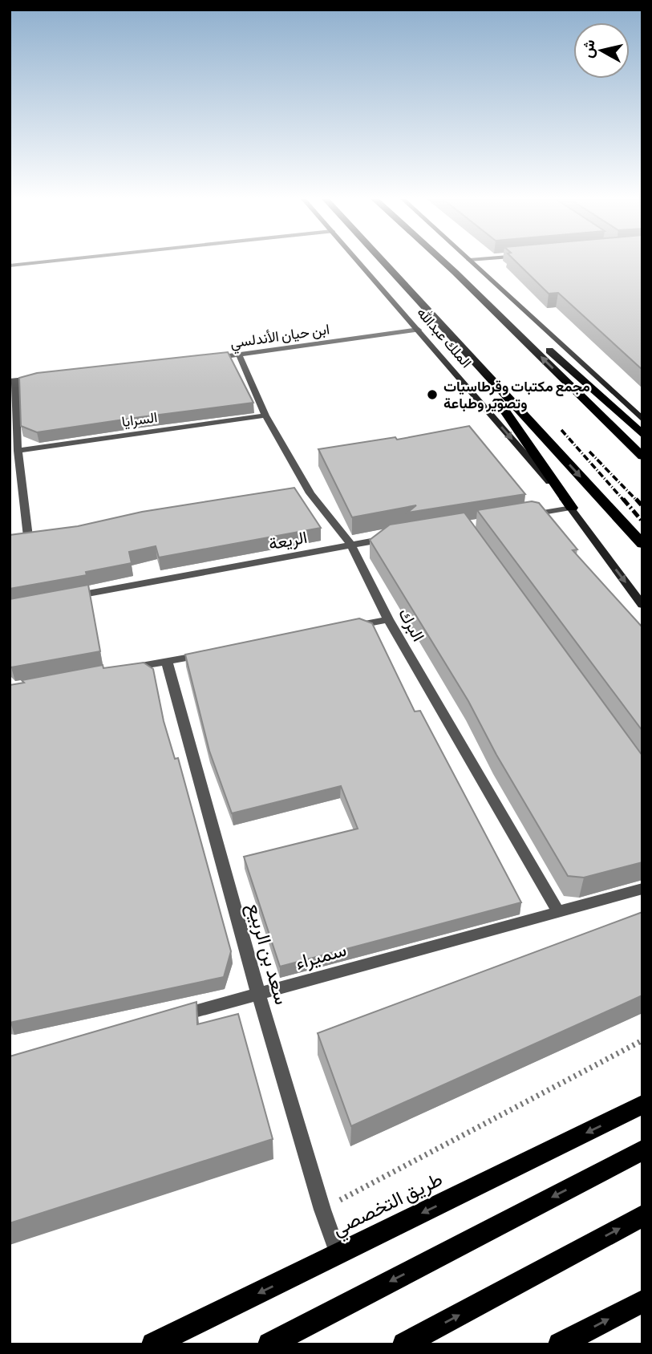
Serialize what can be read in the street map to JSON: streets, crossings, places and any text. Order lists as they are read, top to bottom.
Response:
{
  "streets": {
    "main road": ["الملك عبدالله", "طريق التخصصي"],
    "street": [
      "ابن حيان الأندلسي",
      "السرايا",
      "الريعة",
      "البرك",
      "سعد بن الربيع",
      "سميراء"
    ]
  },
  "crossings": [
    ["ابن حيان الأندلسي", "الملك عبدالله"],
    ["ابن حيان الأندلسي", "البرك"],
    ["السرايا", "البرك"],
    ["الريعة", "البرك"],
    ["البرك", "سميراء"],
    ["سعد بن الربيع", "سميراء"],
    ["سعد بن الربيع", "طريق التخصصي"]
  ],
  "places": ["مجمع مكتبات وقرطاسيات وتصوير وطباعة"],
  "north": "left"
}
